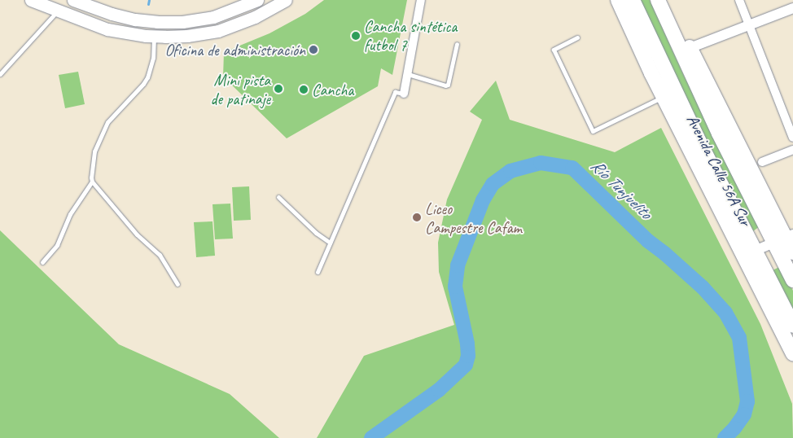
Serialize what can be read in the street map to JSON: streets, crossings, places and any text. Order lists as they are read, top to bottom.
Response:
{
  "streets": {
    "highway": ["Avenida Calle 56A Sur"]
  },
  "water": ["Río Tunjuelito"],
  "places": [
    "Cancha sintética futbol 7",
    "Oficina de administración",
    "Mini pista de patinaje",
    "Cancha",
    "Liceo Campestre Cafam"
  ]
}
